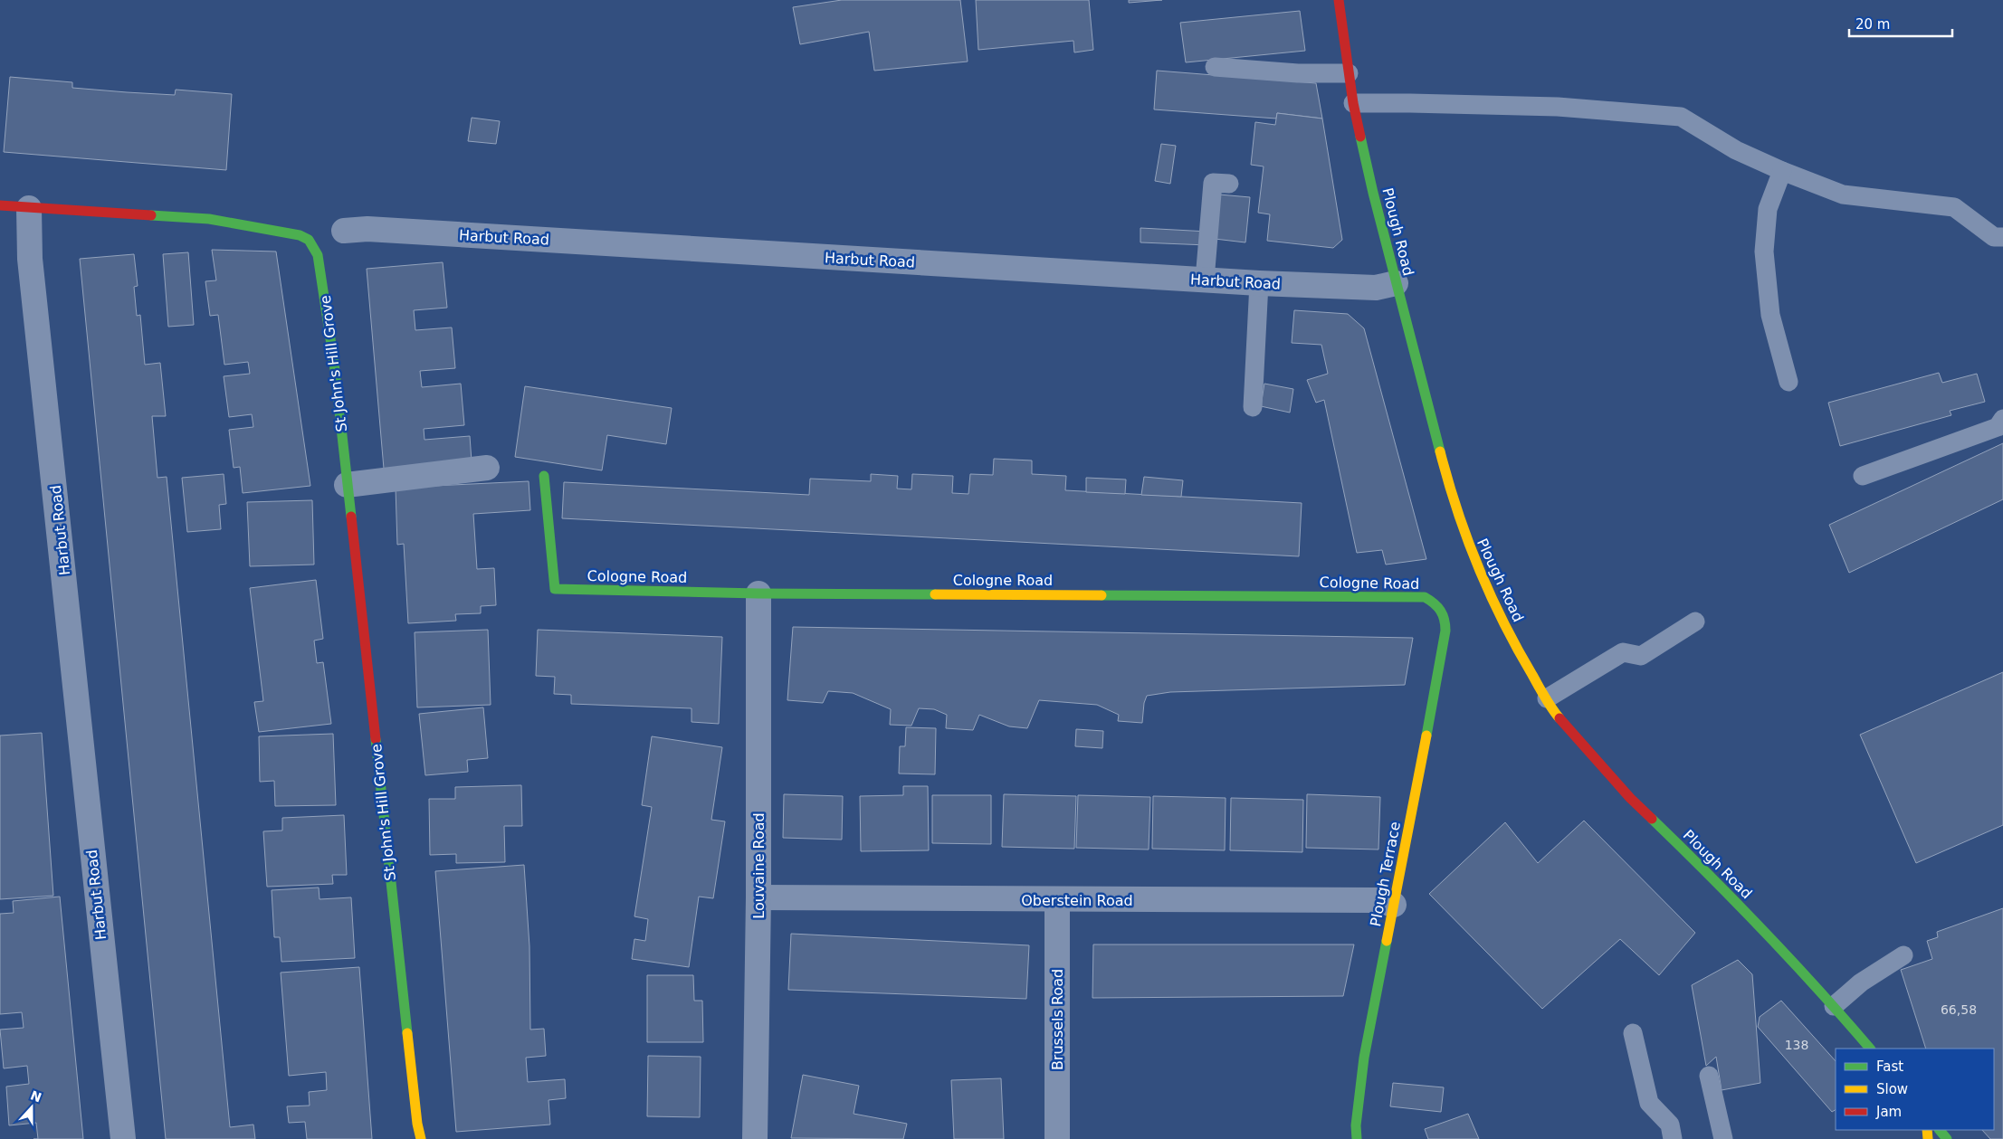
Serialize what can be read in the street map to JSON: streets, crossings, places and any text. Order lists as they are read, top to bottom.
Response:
{
  "streets": {
    "street": [
      "Plough Road",
      "Harbut Road",
      "St John's Hill Grove",
      "Cologne Road",
      "Louvaine Road",
      "Plough Terrace",
      "Oberstein Road",
      "Brussels Road"
    ]
  },
  "crossings": [
    ["Plough Road", "Harbut Road"],
    ["Harbut Road", "St John's Hill Grove"],
    ["Cologne Road", "Louvaine Road"],
    ["Cologne Road", "Plough Terrace"],
    ["Louvaine Road", "Oberstein Road"],
    ["Plough Terrace", "Oberstein Road"],
    ["Oberstein Road", "Brussels Road"]
  ],
  "house_numbers": ["66,58", "138"],
  "legend": ["Fast", "Slow", "Jam"],
  "scale_bar": "20 m",
  "north": "top"
}
